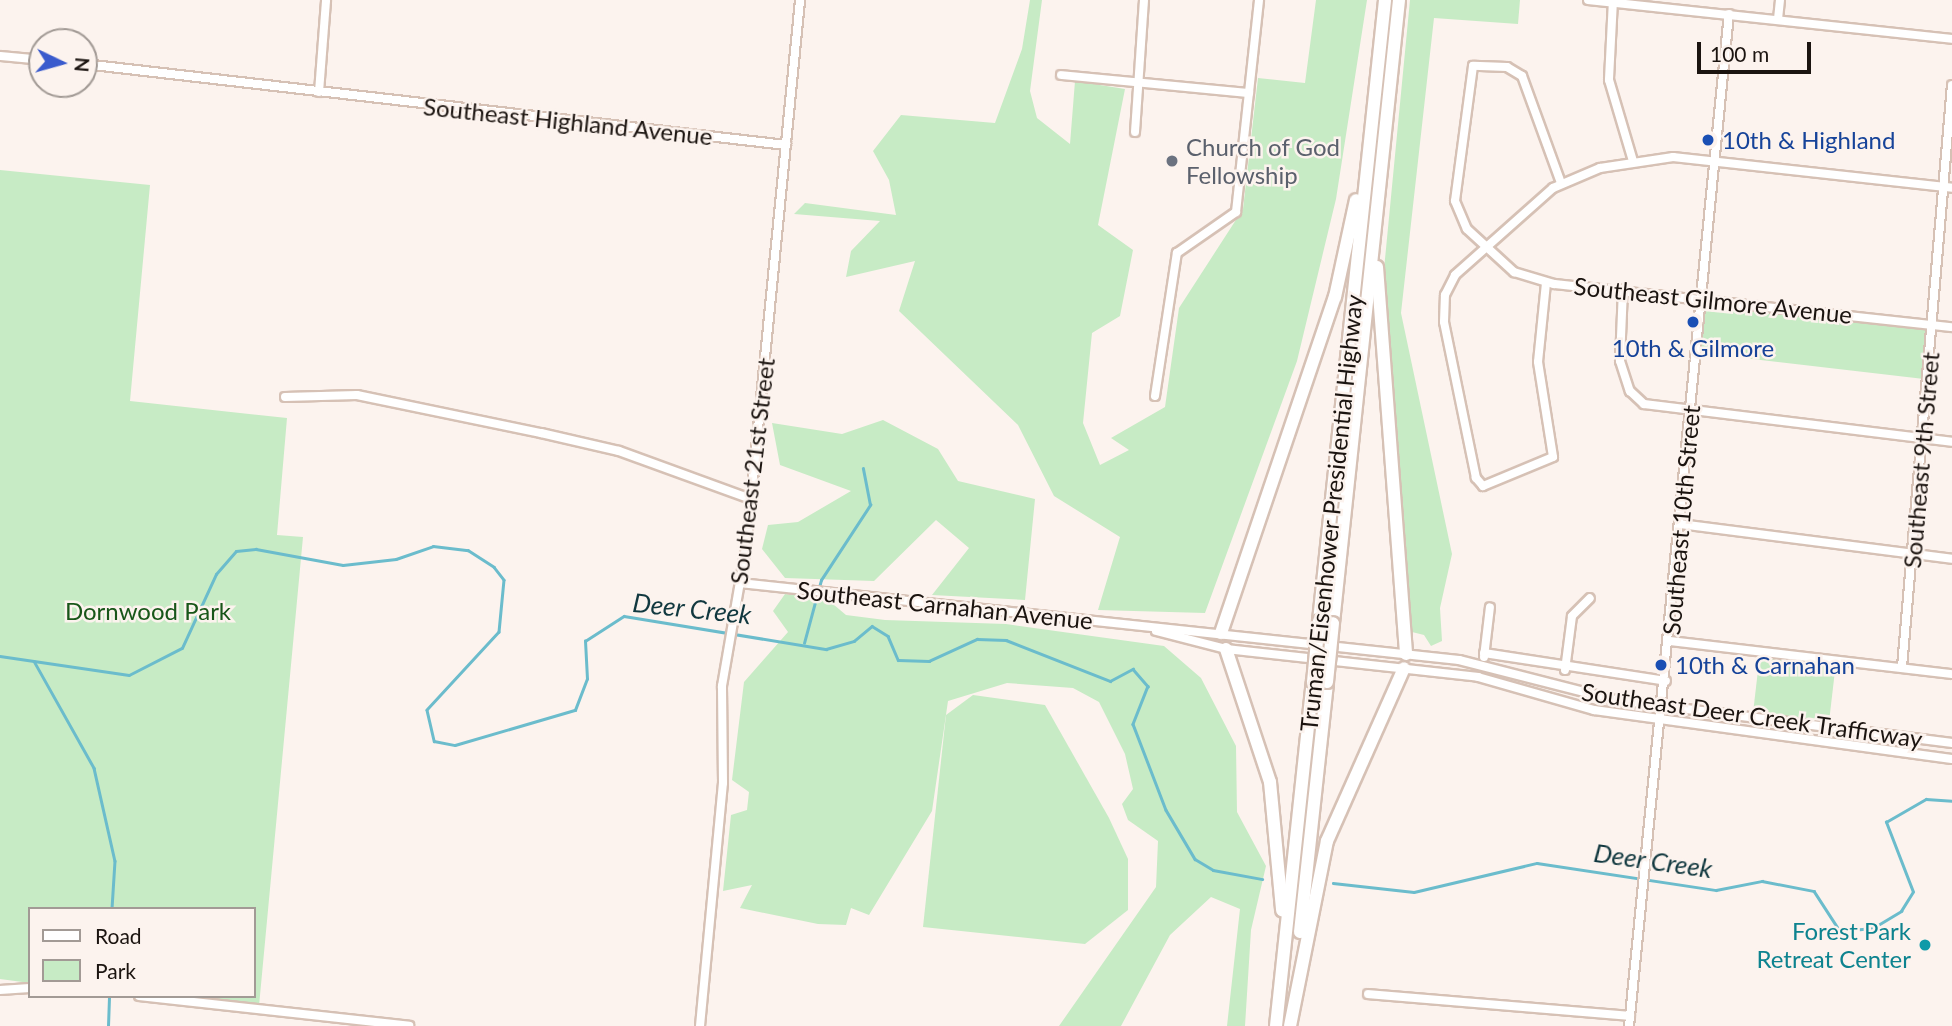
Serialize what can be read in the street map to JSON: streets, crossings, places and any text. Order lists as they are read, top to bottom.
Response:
{
  "streets": {
    "highway": ["Truman/Eisenhower Presidential Highway"],
    "street": [
      "Southeast Highland Avenue",
      "Southeast Gilmore Avenue",
      "Southeast 9th Street",
      "Southeast 21st Street",
      "Southeast 10th Street",
      "Southeast Carnahan Avenue",
      "Southeast Deer Creek Trafficway"
    ]
  },
  "crossings": [
    ["Southeast Highland Avenue", "Southeast 21st Street"],
    ["Southeast Gilmore Avenue", "Southeast 9th Street"],
    ["Southeast Gilmore Avenue", "Southeast 10th Street"],
    ["Southeast 21st Street", "Southeast Carnahan Avenue"],
    ["Southeast 10th Street", "Southeast Deer Creek Trafficway"],
    ["Southeast Carnahan Avenue", "Southeast Deer Creek Trafficway"]
  ],
  "water": ["Deer Creek"],
  "parks": ["Dornwood Park"],
  "places": [
    "10th & Highland",
    "Church of God Fellowship",
    "10th & Gilmore",
    "10th & Carnahan",
    "Forest Park Retreat Center"
  ],
  "legend": ["Road", "Park"],
  "scale_bar": "100 m",
  "north": "right"
}
